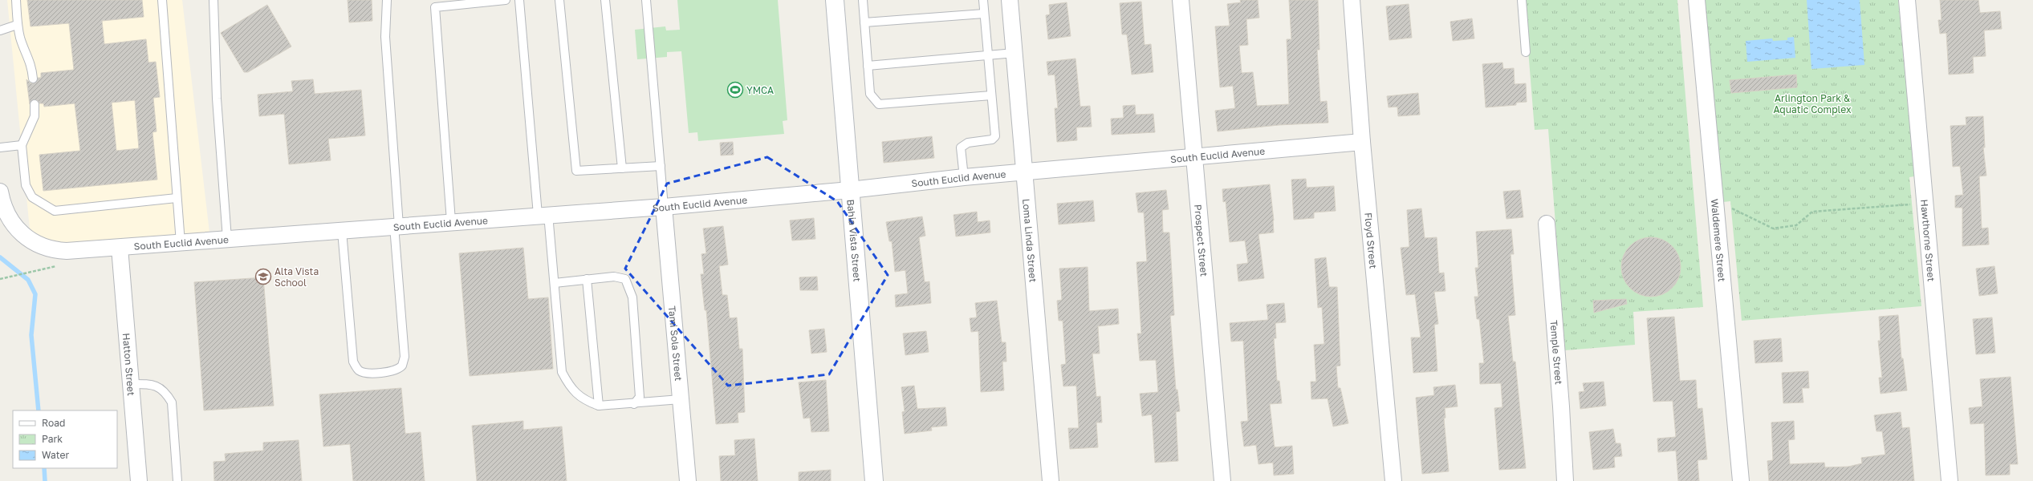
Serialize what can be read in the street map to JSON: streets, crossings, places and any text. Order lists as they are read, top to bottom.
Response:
{
  "streets": {
    "street": [
      "South Euclid Avenue",
      "Bahia Vista Street",
      "Loma Linda Street",
      "Prospect Street",
      "Floyd Street",
      "Waldemere Street",
      "Hawthorne Street",
      "Tami Sola Street",
      "Temple Street",
      "Hatton Street"
    ]
  },
  "crossings": [
    ["South Euclid Avenue", "Bahia Vista Street"],
    ["South Euclid Avenue", "Loma Linda Street"],
    ["South Euclid Avenue", "Prospect Street"],
    ["South Euclid Avenue", "Floyd Street"],
    ["South Euclid Avenue", "Tami Sola Street"],
    ["South Euclid Avenue", "Hatton Street"]
  ],
  "parks": ["Arlington Park & Aquatic Complex"],
  "places": {
    "sports": ["YMCA"],
    "school or university": ["Alta Vista School"]
  },
  "legend": ["Road", "Park", "Water"]
}
